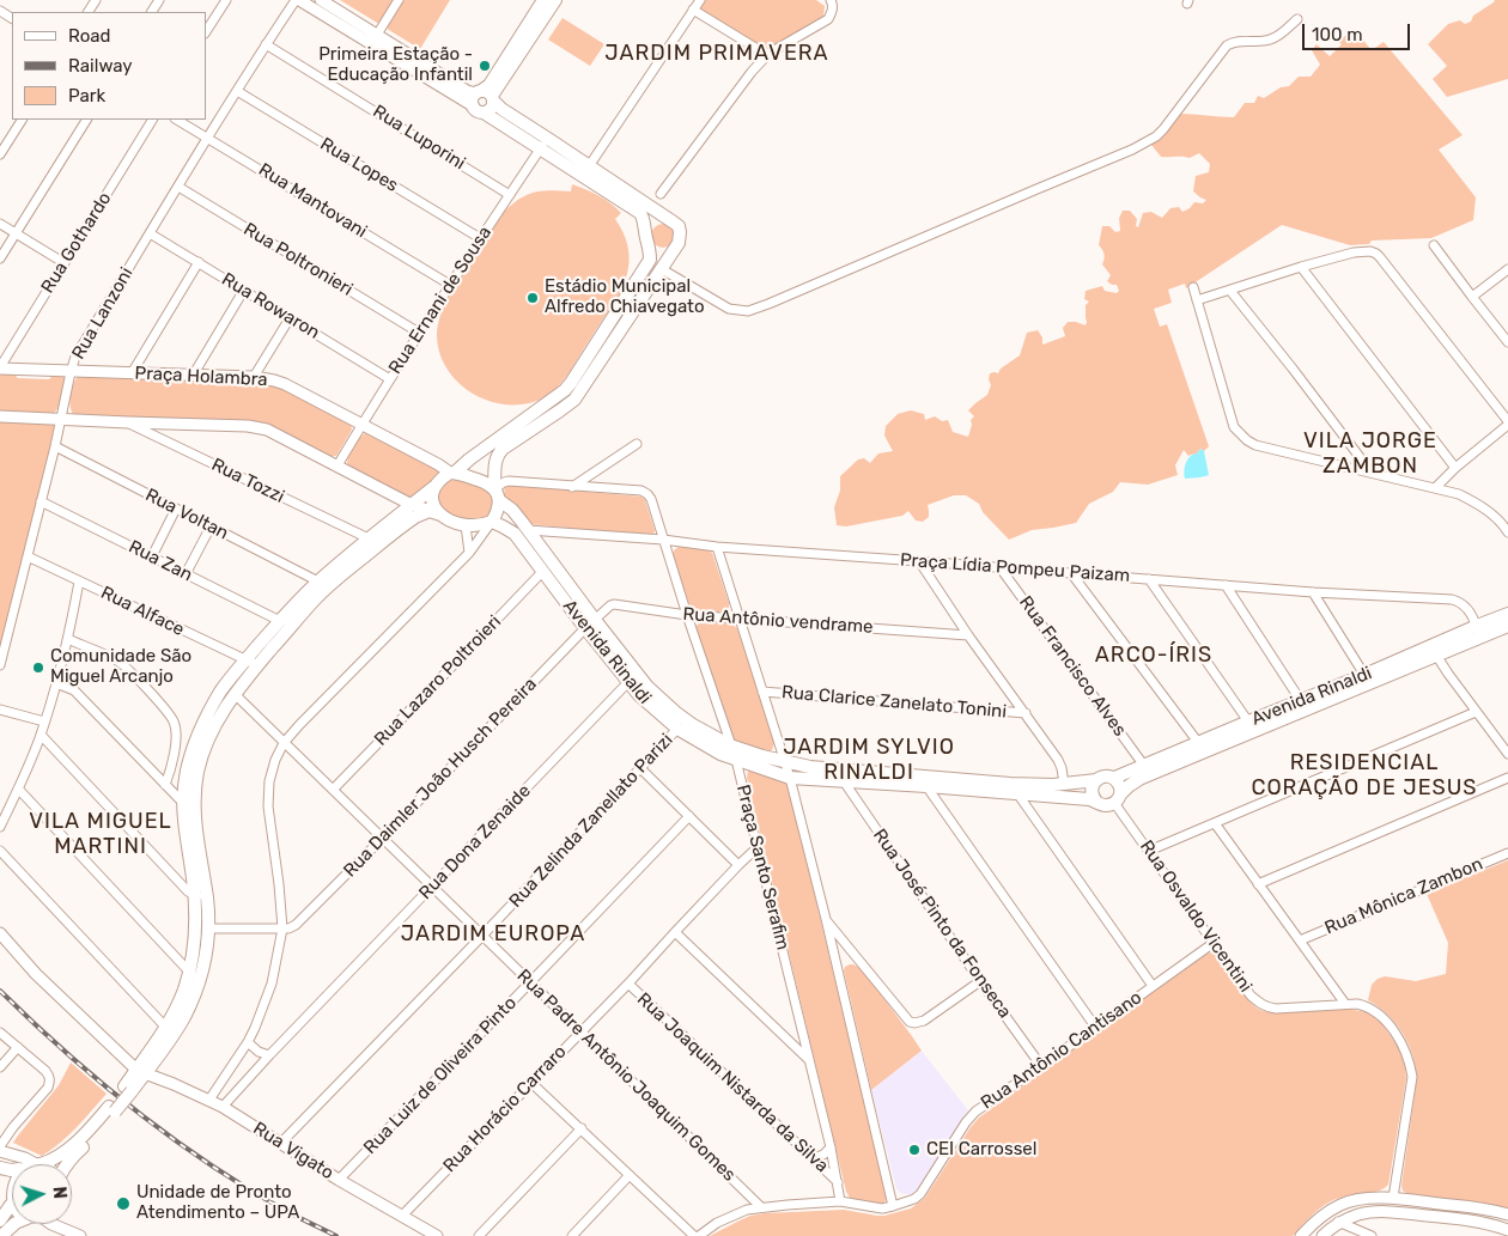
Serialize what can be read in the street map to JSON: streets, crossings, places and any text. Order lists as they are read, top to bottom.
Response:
{
  "streets": {
    "main road": ["Avenida Rinaldi"],
    "street": [
      "Rua Luporini",
      "Rua Lopes",
      "Rua Mantovani",
      "Rua Gothardo",
      "Rua Poltronieri",
      "Rua Ernani de Sousa",
      "Rua Rowaron",
      "Rua Lanzoni",
      "Praça Holambra",
      "Rua Tozzi",
      "Rua Voltan",
      "Rua Zan",
      "Praça Lídia Pompeu Paizam",
      "Rua Alface",
      "Rua Antônio vendrame",
      "Rua Francisco Alves",
      "Rua Lazaro Poltroieri",
      "Rua Clarice Zanelato Tonini",
      "Rua Daimler João Husch Pereira",
      "Rua Zelinda Zanellato Parizi",
      "Rua Dona Zenaide",
      "Praça Santo Serafim",
      "Rua Mônica Zambon",
      "Rua Osvaldo Vicentini",
      "Rua José Pinto da Fonseca",
      "Rua Antônio Cantisano",
      "Rua Luiz de Oliveira Pinto",
      "Rua Padre Antônio Joaquim Gomes",
      "Rua Joaquim Nistarda da Silva",
      "Rua Horácio Carraro",
      "Rua Vigato"
    ]
  },
  "crossings": [
    ["Rua Luporini", "Rua Ernani de Sousa"],
    ["Rua Luporini", "Rua Lanzoni"],
    ["Rua Lopes", "Rua Ernani de Sousa"],
    ["Rua Lopes", "Rua Lanzoni"],
    ["Rua Mantovani", "Rua Ernani de Sousa"],
    ["Rua Mantovani", "Rua Lanzoni"],
    ["Rua Gothardo", "Praça Holambra"],
    ["Rua Poltronieri", "Rua Ernani de Sousa"],
    ["Rua Poltronieri", "Rua Lanzoni"],
    ["Rua Ernani de Sousa", "Rua Rowaron"],
    ["Rua Ernani de Sousa", "Praça Holambra"],
    ["Rua Rowaron", "Rua Lanzoni"],
    ["Rua Lanzoni", "Praça Holambra"],
    ["Rua Lanzoni", "Rua Voltan"],
    ["Rua Lanzoni", "Rua Zan"],
    ["Rua Lanzoni", "Rua Alface"],
    ["Praça Holambra", "Avenida Rinaldi"],
    ["Praça Holambra", "Praça Santo Serafim"],
    ["Praça Lídia Pompeu Paizam", "Avenida Rinaldi"],
    ["Praça Lídia Pompeu Paizam", "Rua Francisco Alves"],
    ["Praça Lídia Pompeu Paizam", "Praça Santo Serafim"],
    ["Rua Antônio vendrame", "Avenida Rinaldi"],
    ["Rua Antônio vendrame", "Rua Daimler João Husch Pereira"],
    ["Rua Antônio vendrame", "Praça Santo Serafim"],
    ["Avenida Rinaldi", "Rua Francisco Alves"],
    ["Avenida Rinaldi", "Rua Lazaro Poltroieri"],
    ["Avenida Rinaldi", "Rua Daimler João Husch Pereira"],
    ["Avenida Rinaldi", "Rua Zelinda Zanellato Parizi"],
    ["Avenida Rinaldi", "Rua Dona Zenaide"],
    ["Avenida Rinaldi", "Praça Santo Serafim"],
    ["Avenida Rinaldi", "Rua Osvaldo Vicentini"],
    ["Avenida Rinaldi", "Rua José Pinto da Fonseca"],
    ["Rua Lazaro Poltroieri", "Rua Padre Antônio Joaquim Gomes"],
    ["Rua Daimler João Husch Pereira", "Rua Padre Antônio Joaquim Gomes"],
    ["Rua Zelinda Zanellato Parizi", "Rua Padre Antônio Joaquim Gomes"],
    ["Rua Zelinda Zanellato Parizi", "Rua Vigato"],
    ["Rua Dona Zenaide", "Rua Padre Antônio Joaquim Gomes"],
    ["Rua Dona Zenaide", "Rua Vigato"],
    ["Praça Santo Serafim", "Rua Antônio Cantisano"],
    ["Praça Santo Serafim", "Rua Joaquim Nistarda da Silva"],
    ["Praça Santo Serafim", "Rua Horácio Carraro"],
    ["Rua Osvaldo Vicentini", "Rua Antônio Cantisano"],
    ["Rua José Pinto da Fonseca", "Rua Antônio Cantisano"],
    ["Rua Antônio Cantisano", "Rua Padre Antônio Joaquim Gomes"],
    ["Rua Luiz de Oliveira Pinto", "Rua Padre Antônio Joaquim Gomes"],
    ["Rua Luiz de Oliveira Pinto", "Rua Vigato"],
    ["Rua Padre Antônio Joaquim Gomes", "Rua Horácio Carraro"],
    ["Rua Joaquim Nistarda da Silva", "Rua Horácio Carraro"],
    ["Rua Horácio Carraro", "Rua Vigato"]
  ],
  "districts": [
    "JARDIM PRIMAVERA",
    "VILA JORGE ZAMBON",
    "ARCO-ÍRIS",
    "JARDIM SYLVIO RINALDI",
    "RESIDENCIAL CORAÇÃO DE JESUS",
    "VILA MIGUEL MARTINI",
    "JARDIM EUROPA"
  ],
  "places": [
    "Primeira Estação - Educação Infantil",
    "Estádio Municipal Alfredo Chiavegato",
    "Comunidade São Miguel Arcanjo",
    "CEI Carrossel",
    "Unidade de Pronto Atendimento – UPA"
  ],
  "legend": ["Road", "Railway", "Park"],
  "scale_bar": "100 m",
  "north": "right"
}
